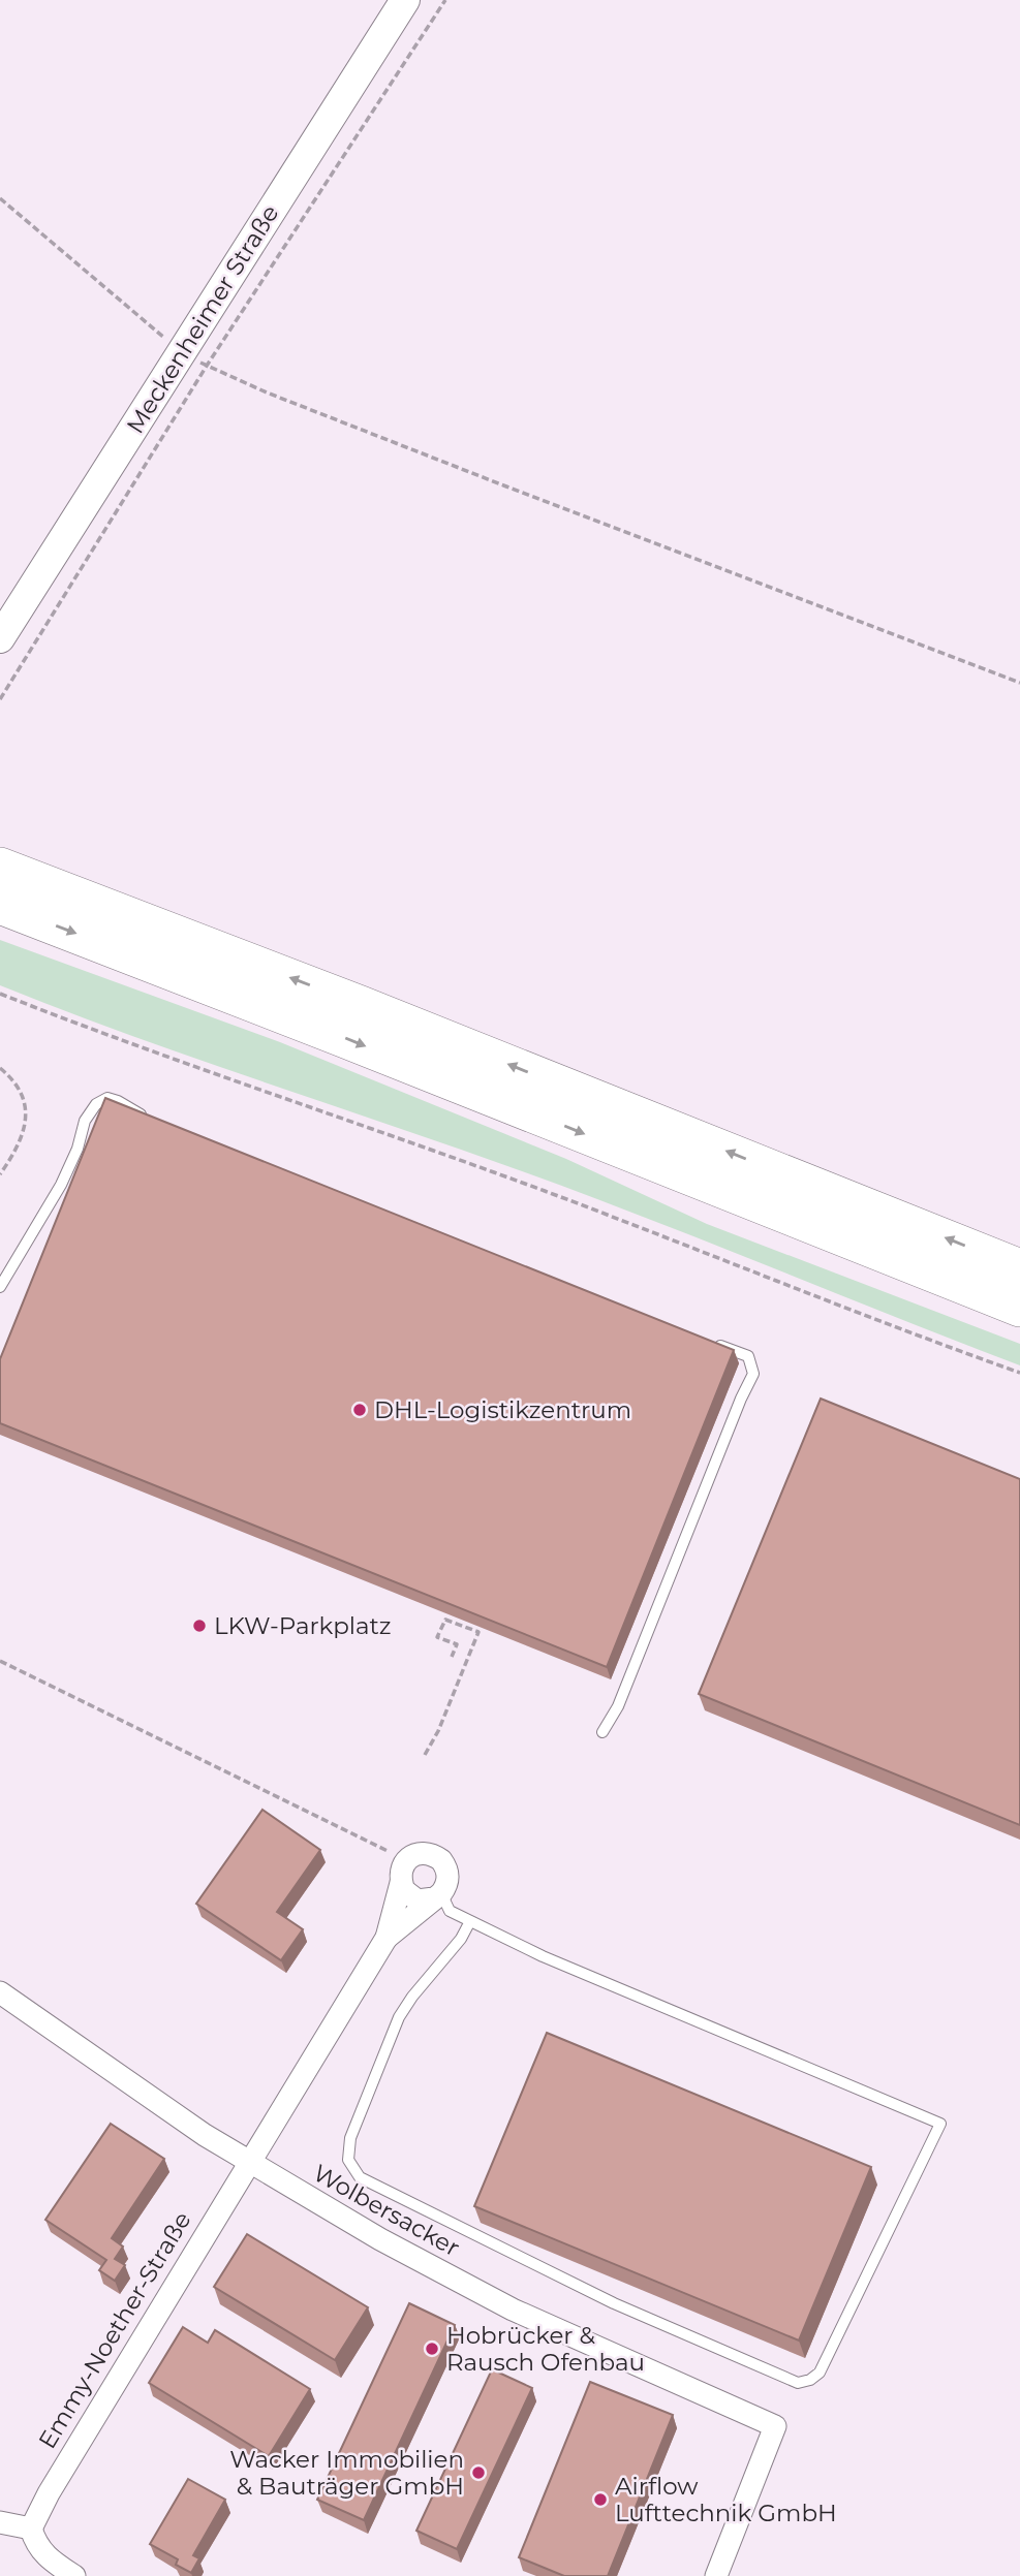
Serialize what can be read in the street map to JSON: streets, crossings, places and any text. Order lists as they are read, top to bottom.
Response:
{
  "streets": {
    "main road": ["Meckenheimer Straße"],
    "street": ["Wolbersacker", "Emmy-Noether-Straße"]
  },
  "crossings": [
    ["Wolbersacker", "Emmy-Noether-Straße"]
  ],
  "places": [
    "DHL-Logistikzentrum",
    "LKW-Parkplatz",
    "Hobrücker & Rausch Ofenbau",
    "Wacker Immobilien & Bauträger GmbH",
    "Airflow Lufttechnik GmbH"
  ]
}
